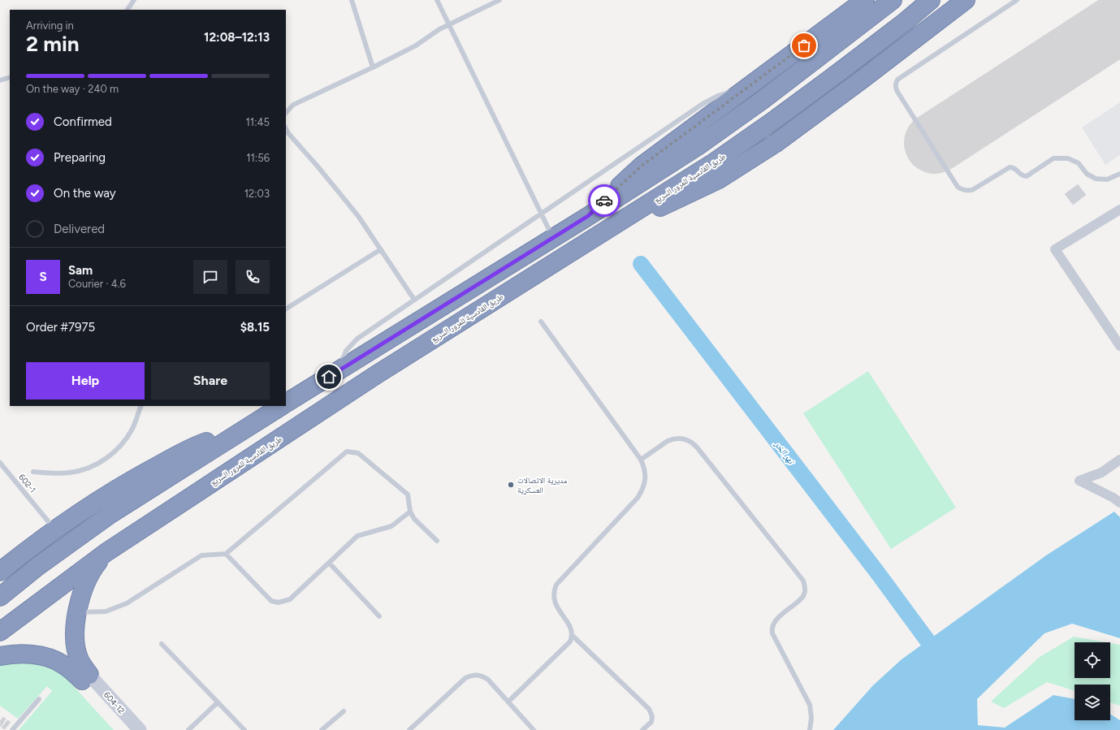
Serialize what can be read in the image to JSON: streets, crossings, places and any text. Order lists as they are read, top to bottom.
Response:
{
  "streets": {
    "highway": ["طريق القادسية للمرور السريع"],
    "main road": ["604-12"],
    "lane": ["602-1"]
  },
  "water": ["نهر الخر"],
  "places": ["مديرية الاتصالات العسكرية"],
  "page": {
    "heading": ["2 min", "Arriving in", "12:08–12:13"],
    "panel": [
      "Sam",
      "Courier · 4.6",
      "Order #7975",
      "$8.15"
    ],
    "bar": "On the way · 240 m",
    "list": [
      ["Confirmed", "11:45"],
      ["Preparing", "11:56"],
      ["On the way", "12:03"],
      "Delivered"
    ],
    "round": "S",
    "buttons": ["Help", "Share"]
  }
}
